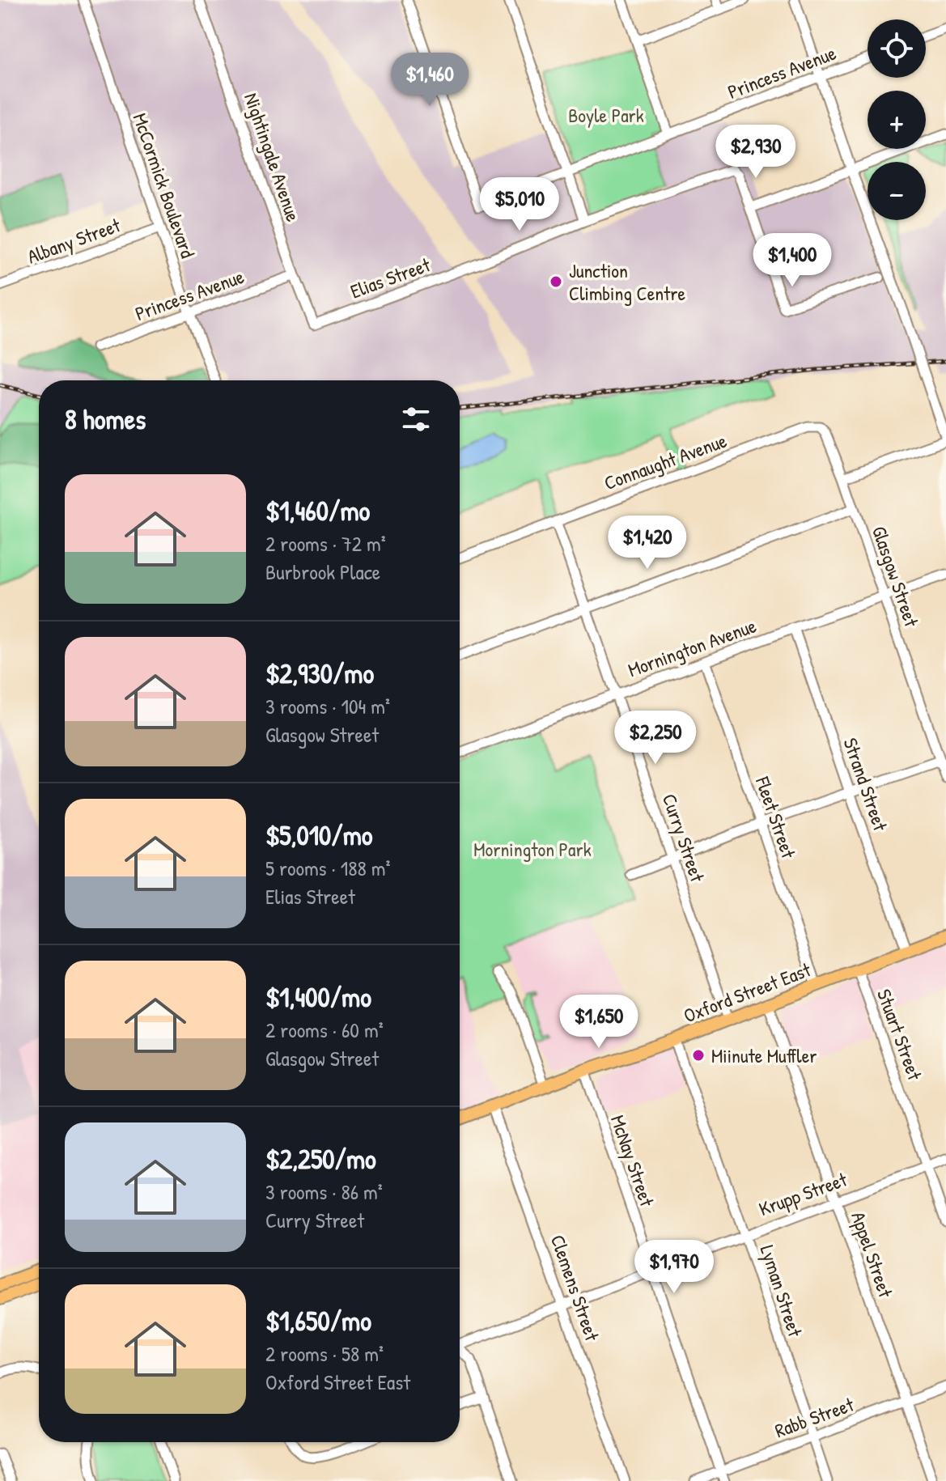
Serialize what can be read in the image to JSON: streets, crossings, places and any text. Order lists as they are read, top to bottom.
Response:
{
  "streets": {
    "main road": ["Oxford Street East"],
    "street": [
      "Princess Avenue",
      "Nightingale Avenue",
      "McCormick Boulevard",
      "Albany Street",
      "Elias Street",
      "Connaught Avenue",
      "Glasgow Street",
      "Mornington Avenue",
      "Strand Street",
      "Fleet Street",
      "Curry Street",
      "Stuart Street",
      "McNay Street",
      "Krupp Street",
      "Appel Street",
      "Clemens Street",
      "Lyman Street",
      "Rabb Street"
    ]
  },
  "crossings": [
    ["Princess Avenue", "Nightingale Avenue"],
    ["Princess Avenue", "McCormick Boulevard"],
    ["Nightingale Avenue", "Elias Street"],
    ["McCormick Boulevard", "Albany Street"],
    ["Connaught Avenue", "Glasgow Street"],
    ["Connaught Avenue", "Curry Street"],
    ["Glasgow Street", "Mornington Avenue"],
    ["Mornington Avenue", "Strand Street"],
    ["Mornington Avenue", "Fleet Street"],
    ["Mornington Avenue", "Curry Street"],
    ["Strand Street", "Oxford Street East"],
    ["Fleet Street", "Oxford Street East"],
    ["Curry Street", "Oxford Street East"],
    ["Oxford Street East", "Stuart Street"],
    ["Oxford Street East", "McNay Street"],
    ["Oxford Street East", "Appel Street"],
    ["Oxford Street East", "Clemens Street"],
    ["Oxford Street East", "Lyman Street"],
    ["Stuart Street", "Krupp Street"],
    ["McNay Street", "Krupp Street"],
    ["McNay Street", "Rabb Street"],
    ["Krupp Street", "Appel Street"],
    ["Krupp Street", "Clemens Street"],
    ["Krupp Street", "Lyman Street"],
    ["Appel Street", "Rabb Street"],
    ["Lyman Street", "Rabb Street"]
  ],
  "parks": ["Boyle Park", "Mornington Park"],
  "places": ["Junction Climbing Centre", "Miinute Muffler"],
  "page": {
    "map_buttons": ["+", "−"],
    "price": [
      "$1,460",
      "$2,930",
      "$5,010",
      "$1,400",
      "$1,420",
      "$2,250",
      "$1,650",
      "$1,970"
    ],
    "heading": "8 homes",
    "list": [
      {
        "name": "$1,460/mo",
        "note": "2 rooms · 72 m² · Burbrook Place"
      },
      {
        "name": "$2,930/mo",
        "note": "3 rooms · 104 m² · Glasgow Street"
      },
      {
        "name": "$5,010/mo",
        "note": "5 rooms · 188 m² · Elias Street"
      },
      {
        "name": "$1,400/mo",
        "note": "2 rooms · 60 m² · Glasgow Street"
      },
      {
        "name": "$2,250/mo",
        "note": "3 rooms · 86 m² · Curry Street"
      },
      {
        "name": "$1,650/mo",
        "note": "2 rooms · 58 m² · Oxford Street East"
      }
    ]
  }
}
